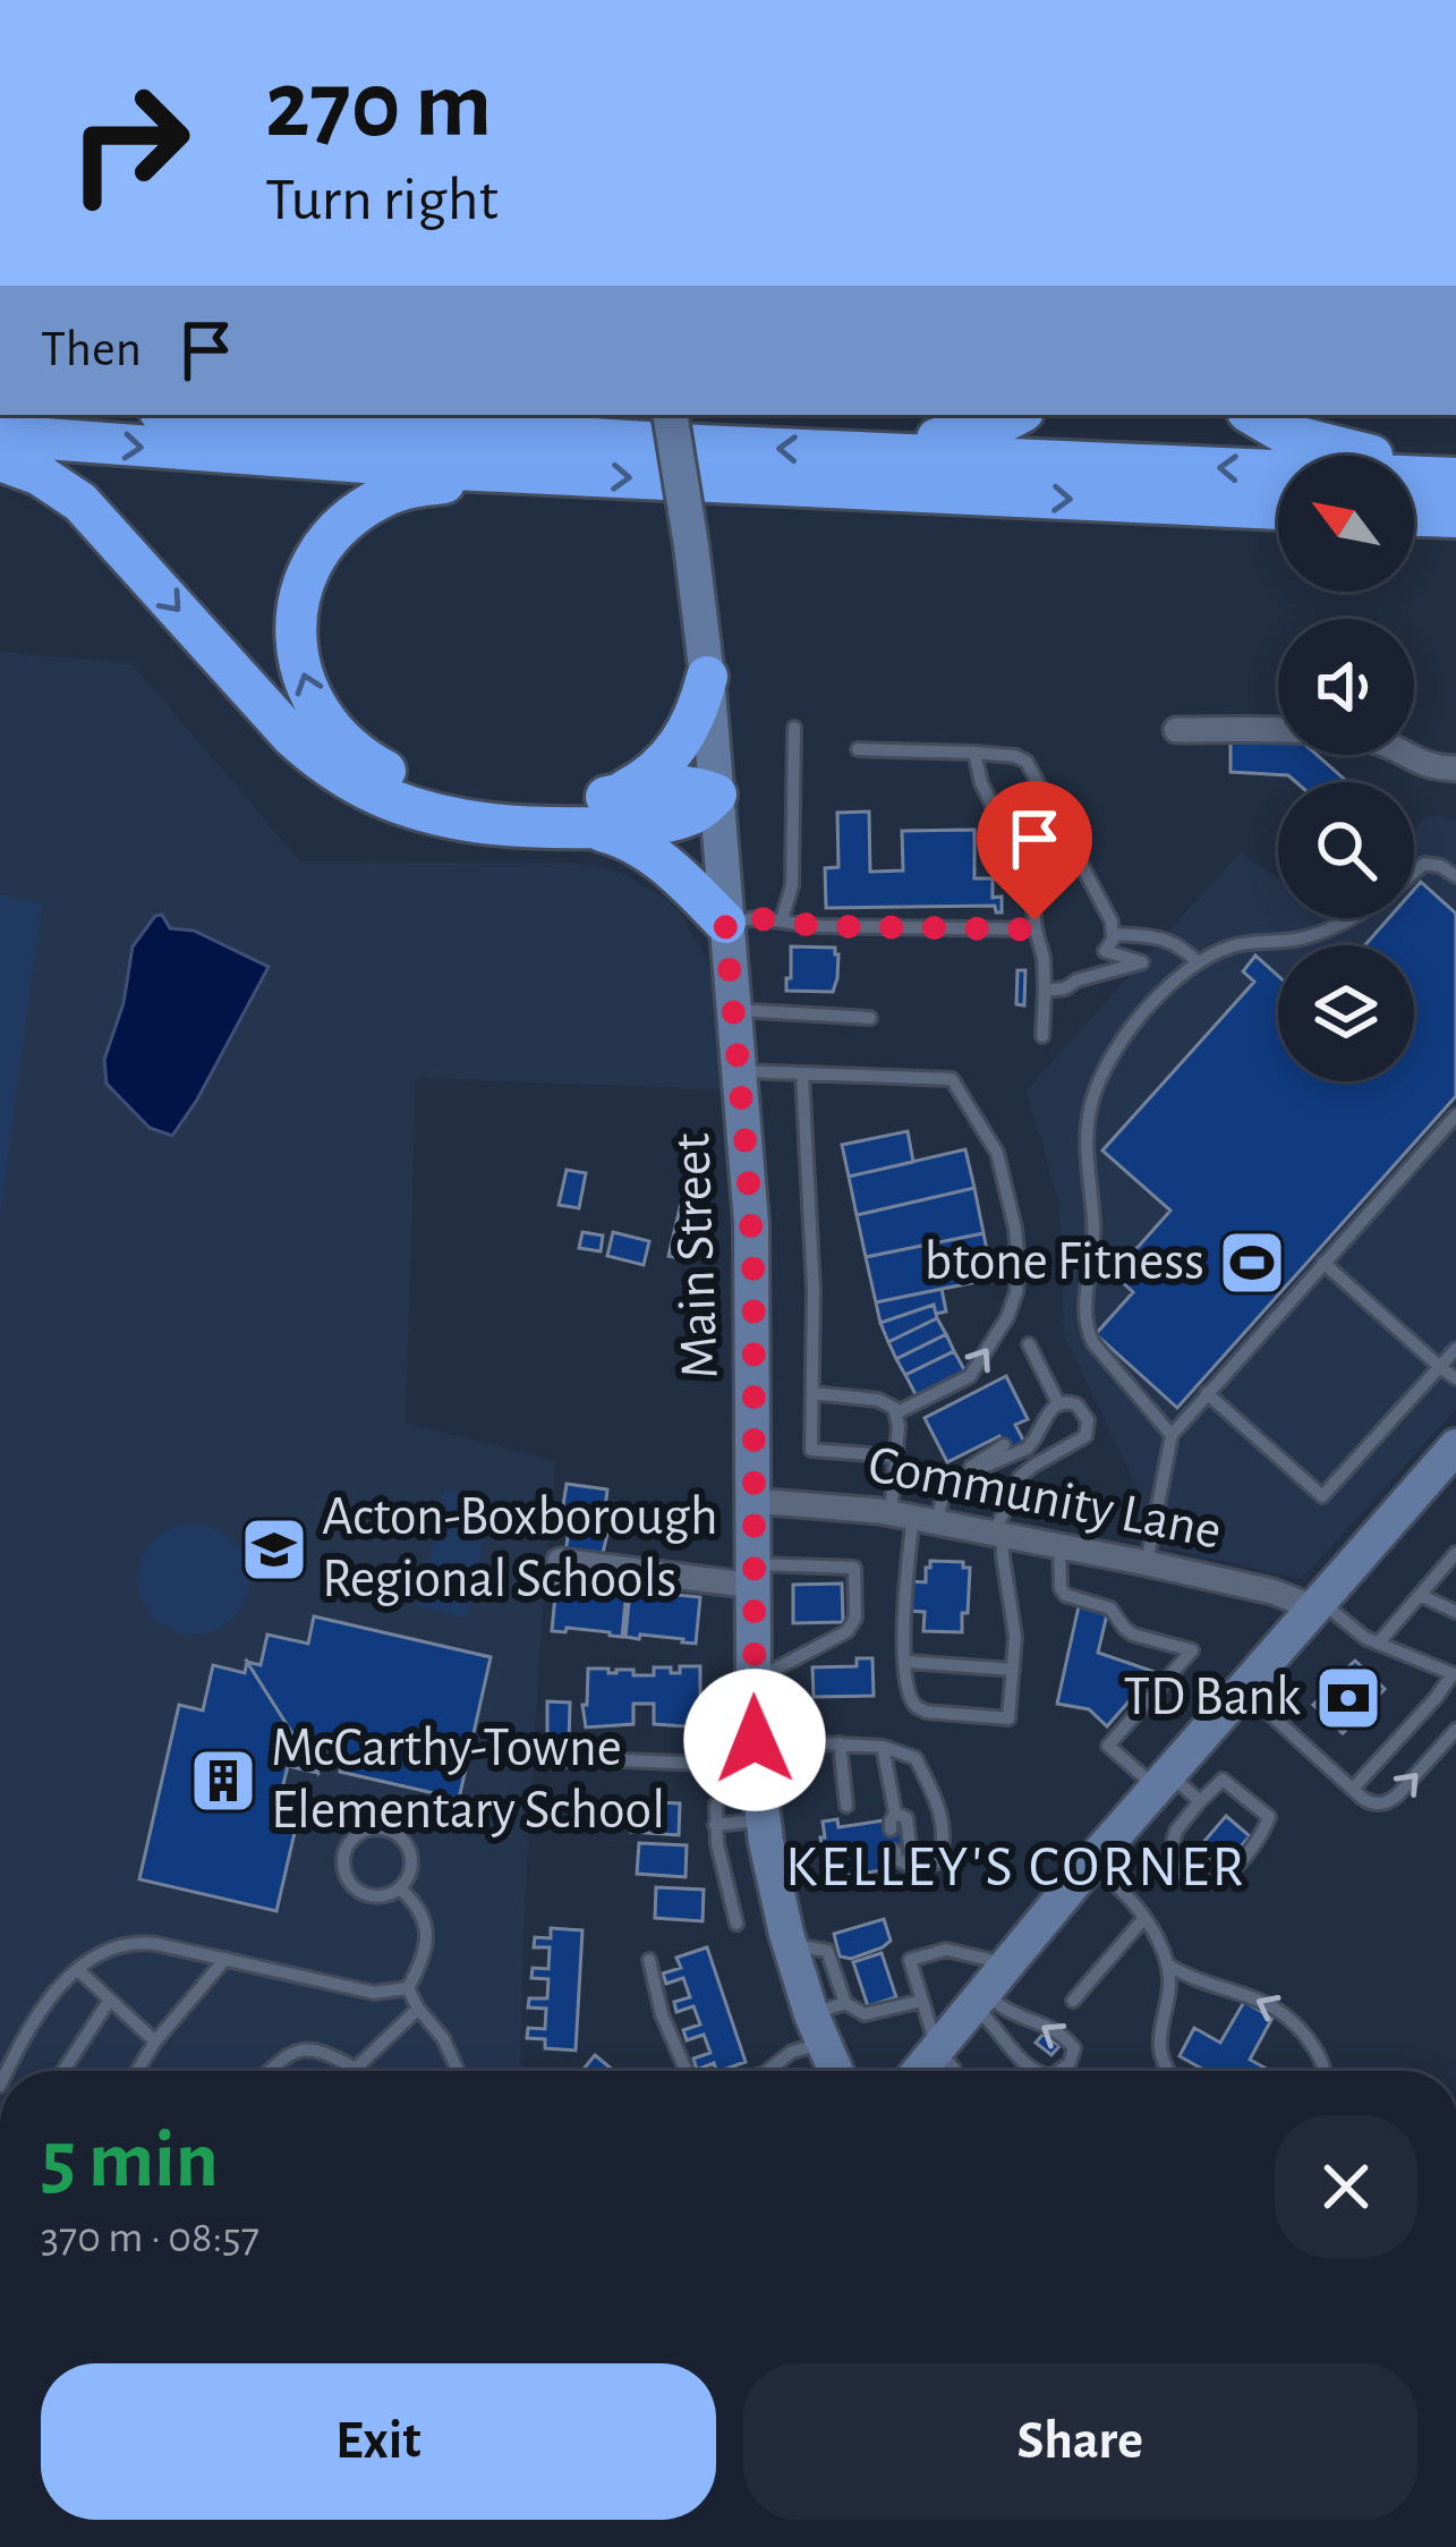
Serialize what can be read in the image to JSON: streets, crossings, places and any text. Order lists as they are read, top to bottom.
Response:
{
  "streets": {
    "main road": ["Main Street"],
    "street": ["Community Lane"]
  },
  "crossings": [
    ["Main Street", "Community Lane"]
  ],
  "districts": ["KELLEY'S CORNER"],
  "places": {
    "sports": ["btone Fitness"],
    "school or university": ["Acton-Boxborough Regional Schools"],
    "bank": ["TD Bank"],
    "building": ["McCarthy-Towne Elementary School"]
  },
  "north": "top left",
  "page": {
    "turn": ["270 m", "Turn right"],
    "then": "Then",
    "heading": ["5 min", "370 m · 08:57"],
    "buttons": ["Exit", "Share"]
  }
}
